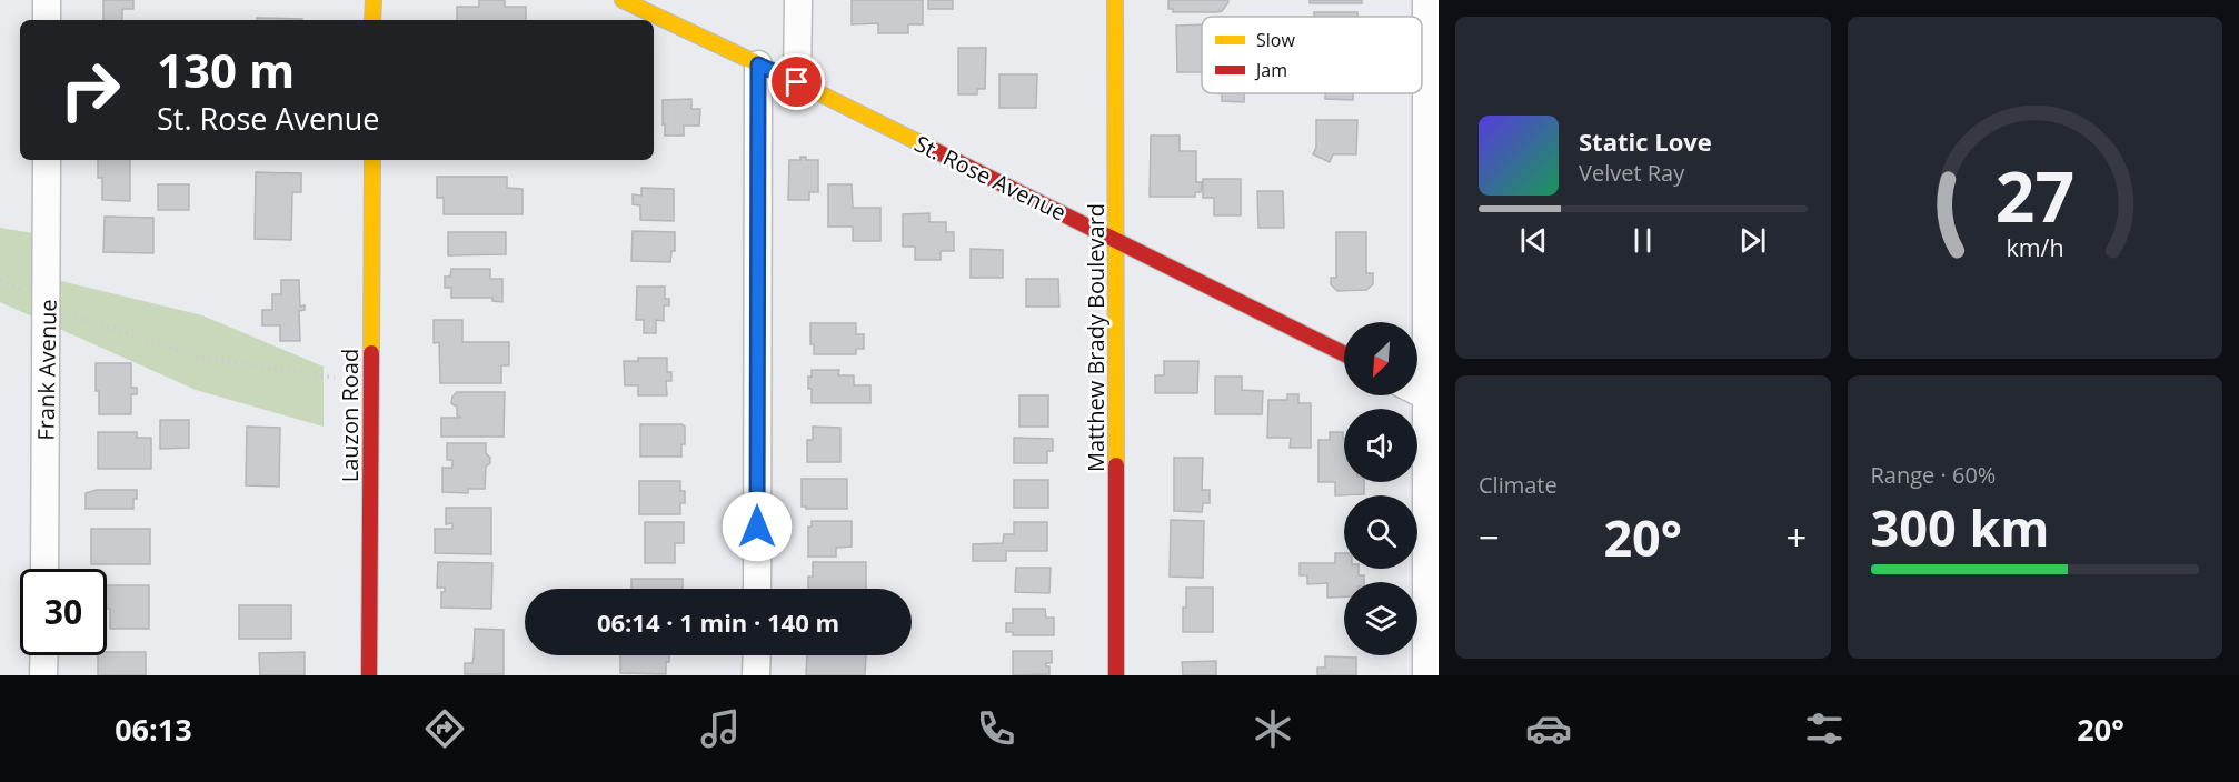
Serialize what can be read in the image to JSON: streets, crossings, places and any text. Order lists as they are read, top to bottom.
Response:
{
  "streets": {
    "street": [
      "St. Rose Avenue",
      "Matthew Brady Boulevard",
      "Frank Avenue",
      "Lauzon Road"
    ]
  },
  "crossings": [
    ["St. Rose Avenue", "Matthew Brady Boulevard"]
  ],
  "legend": ["Slow", "Jam"],
  "north": "bottom left",
  "page": {
    "turn": ["130 m", "St. Rose Avenue"],
    "song": ["Static Love", "Velvet Ray"],
    "tile": [
      "Climate",
      ["Range · 60%", "300 km"]
    ],
    "heat": ["−", "20°", "+"],
    "limit": "30",
    "trip": "06:14 · 1 min · 140 m",
    "tabs": ["06:13", "20°"],
    "gauge": ["27", "km/h"]
  }
}
